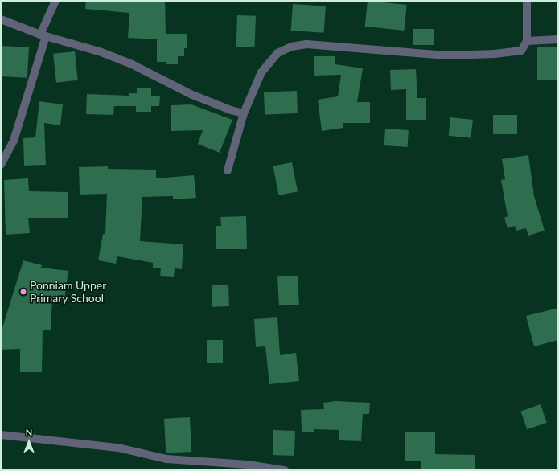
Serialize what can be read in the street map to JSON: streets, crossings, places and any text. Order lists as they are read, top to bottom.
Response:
{
  "places": ["Ponniam Upper Primary School"],
  "north": "top"
}
